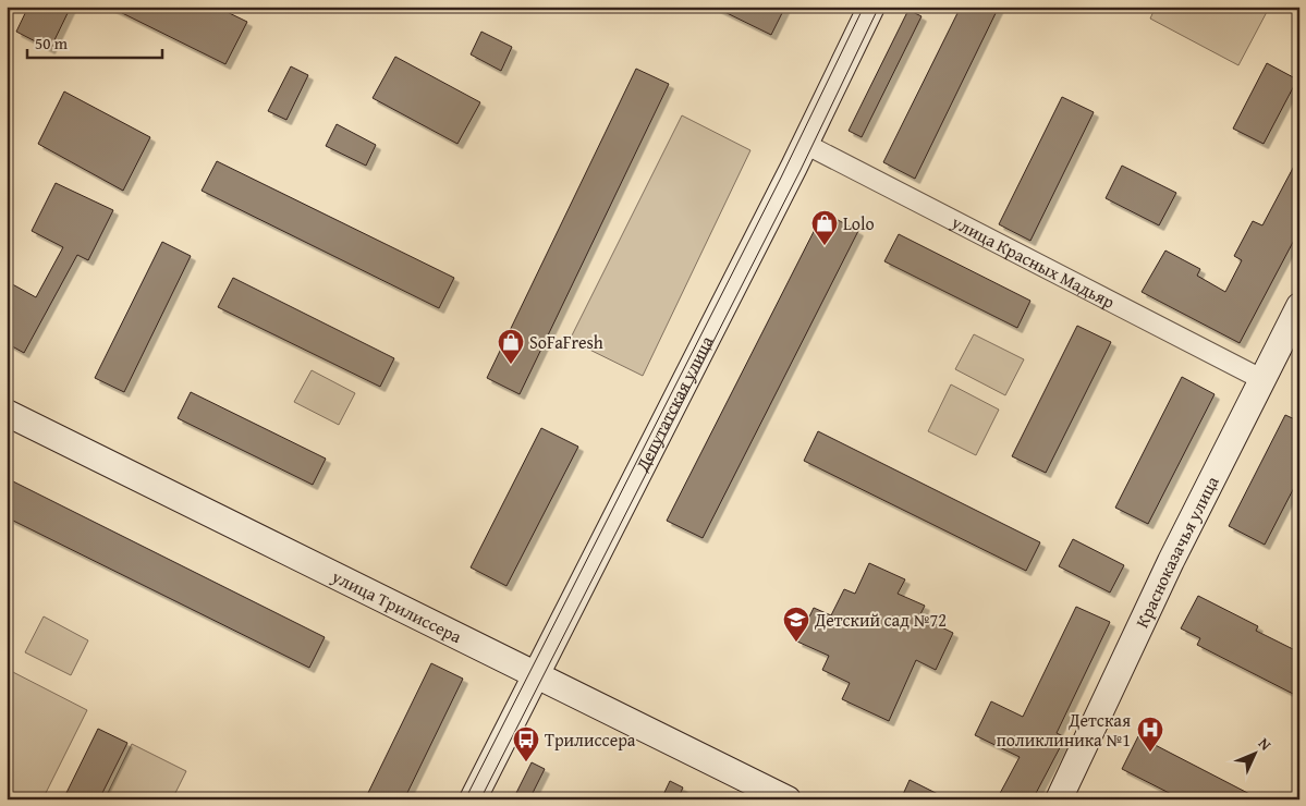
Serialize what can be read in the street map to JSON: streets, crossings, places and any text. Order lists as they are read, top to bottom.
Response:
{
  "streets": {
    "street": [
      "улица Красных Мадьяр",
      "Депутатская улица",
      "Красноказачья улица",
      "улица Трилиссера"
    ]
  },
  "crossings": [
    ["улица Красных Мадьяр", "Депутатская улица"],
    ["улица Красных Мадьяр", "Красноказачья улица"],
    ["Депутатская улица", "улица Трилиссера"]
  ],
  "places": {
    "shop": ["Lolo", "SoFaFresh"],
    "school or university": ["Детский сад №72"],
    "hospital": ["Детская поликлиника №1"],
    "bus stop": ["Трилиссера"]
  },
  "scale_bar": "50 m",
  "north": "top right"
}
